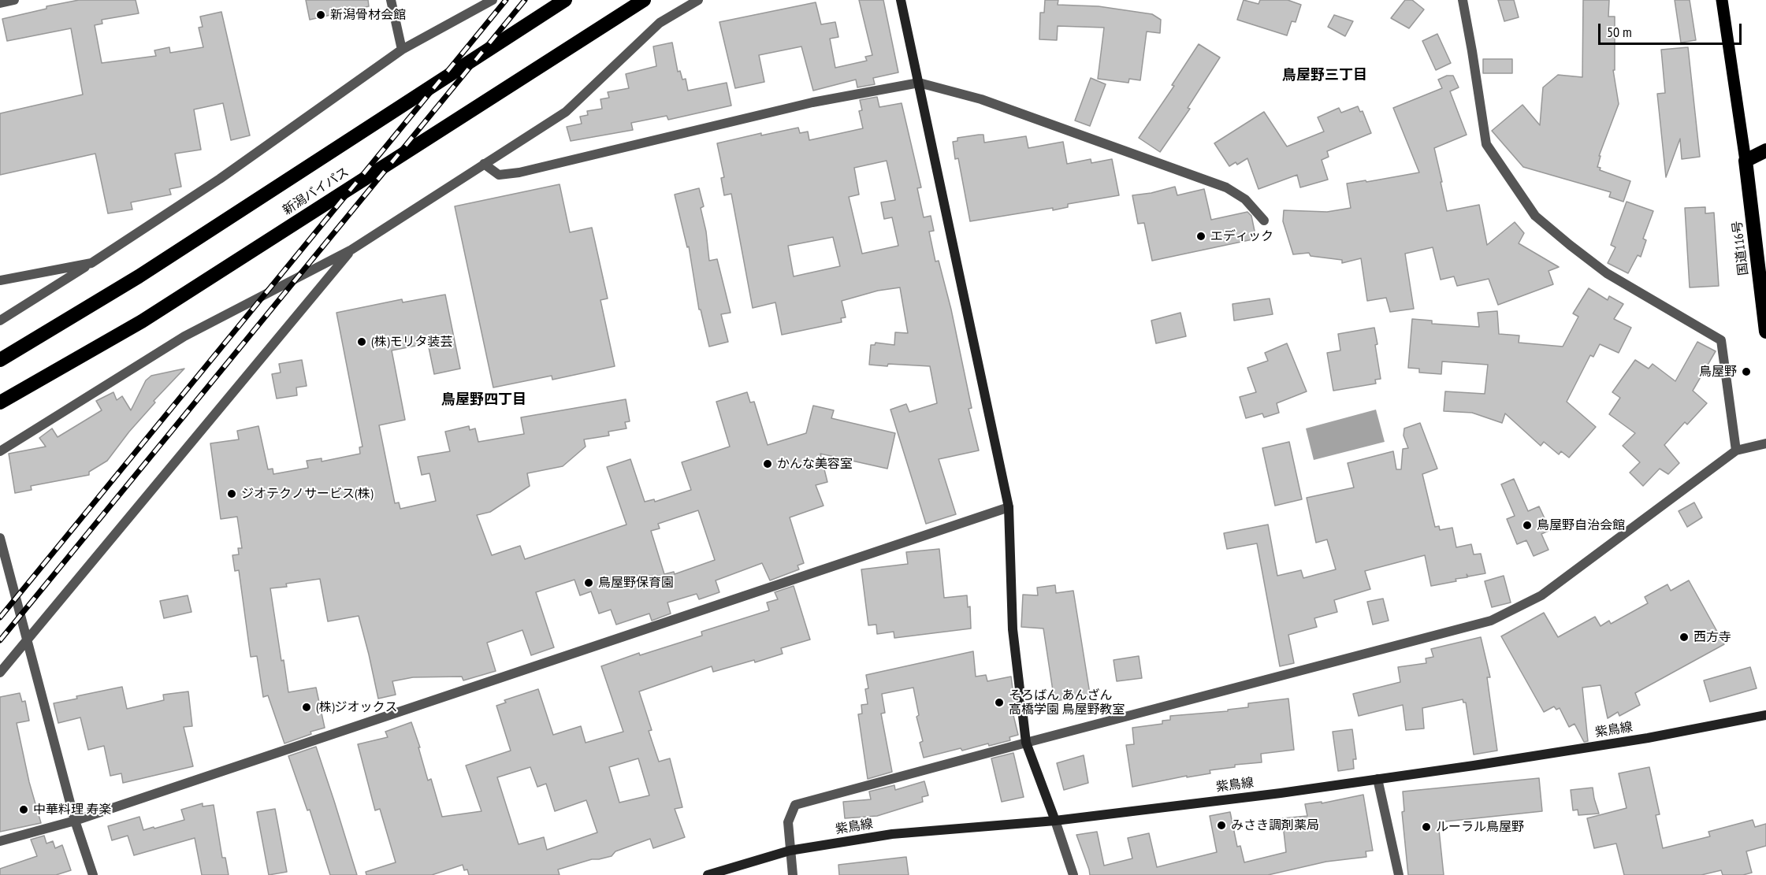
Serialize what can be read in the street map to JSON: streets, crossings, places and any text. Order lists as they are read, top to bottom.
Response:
{
  "streets": {
    "highway": ["新潟バイパス", "国道116号"],
    "street": ["紫鳥線"]
  },
  "districts": ["鳥屋野三丁目", "鳥屋野四丁目"],
  "places": [
    "新潟骨材会館",
    "エディック",
    "(株)モリタ装芸",
    "鳥屋野",
    "かんな美容室",
    "ジオテクノサービス(株)",
    "鳥屋野自治会館",
    "鳥屋野保育園",
    "西方寺",
    "そろばん あんざん 高橋学園 鳥屋野教室",
    "(株)ジオックス",
    "中華料理 寿楽",
    "みさき調剤薬局",
    "ルーラル鳥屋野"
  ],
  "scale_bar": "50 m"
}
